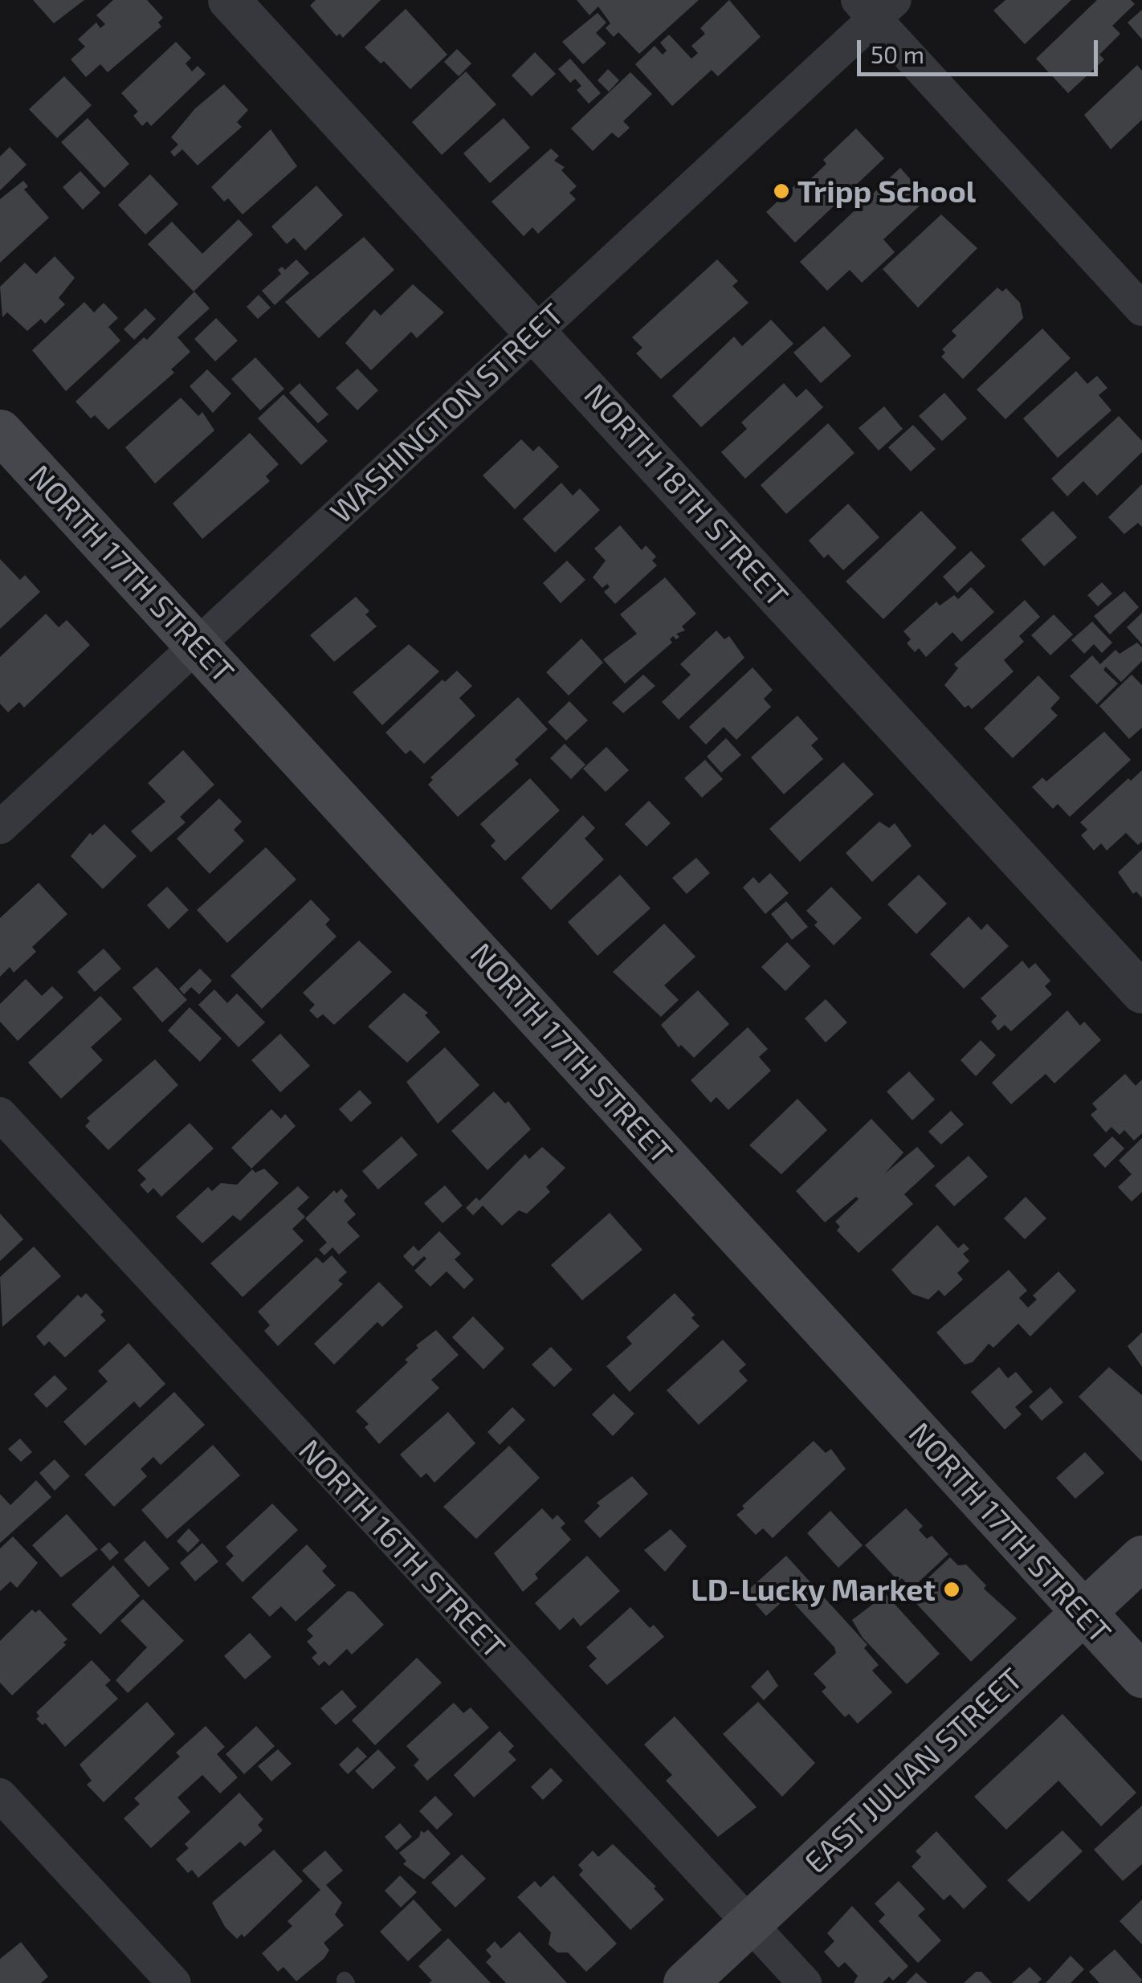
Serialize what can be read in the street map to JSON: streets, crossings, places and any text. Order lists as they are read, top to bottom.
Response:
{
  "streets": {
    "main road": ["NORTH 17TH STREET", "EAST JULIAN STREET"],
    "street": ["WASHINGTON STREET", "NORTH 18TH STREET", "NORTH 16TH STREET"]
  },
  "crossings": [
    ["WASHINGTON STREET", "NORTH 18TH STREET"],
    ["WASHINGTON STREET", "NORTH 17TH STREET"],
    ["NORTH 17TH STREET", "EAST JULIAN STREET"],
    ["NORTH 16TH STREET", "EAST JULIAN STREET"]
  ],
  "places": ["Tripp School", "LD-Lucky Market"],
  "scale_bar": "50 m"
}
